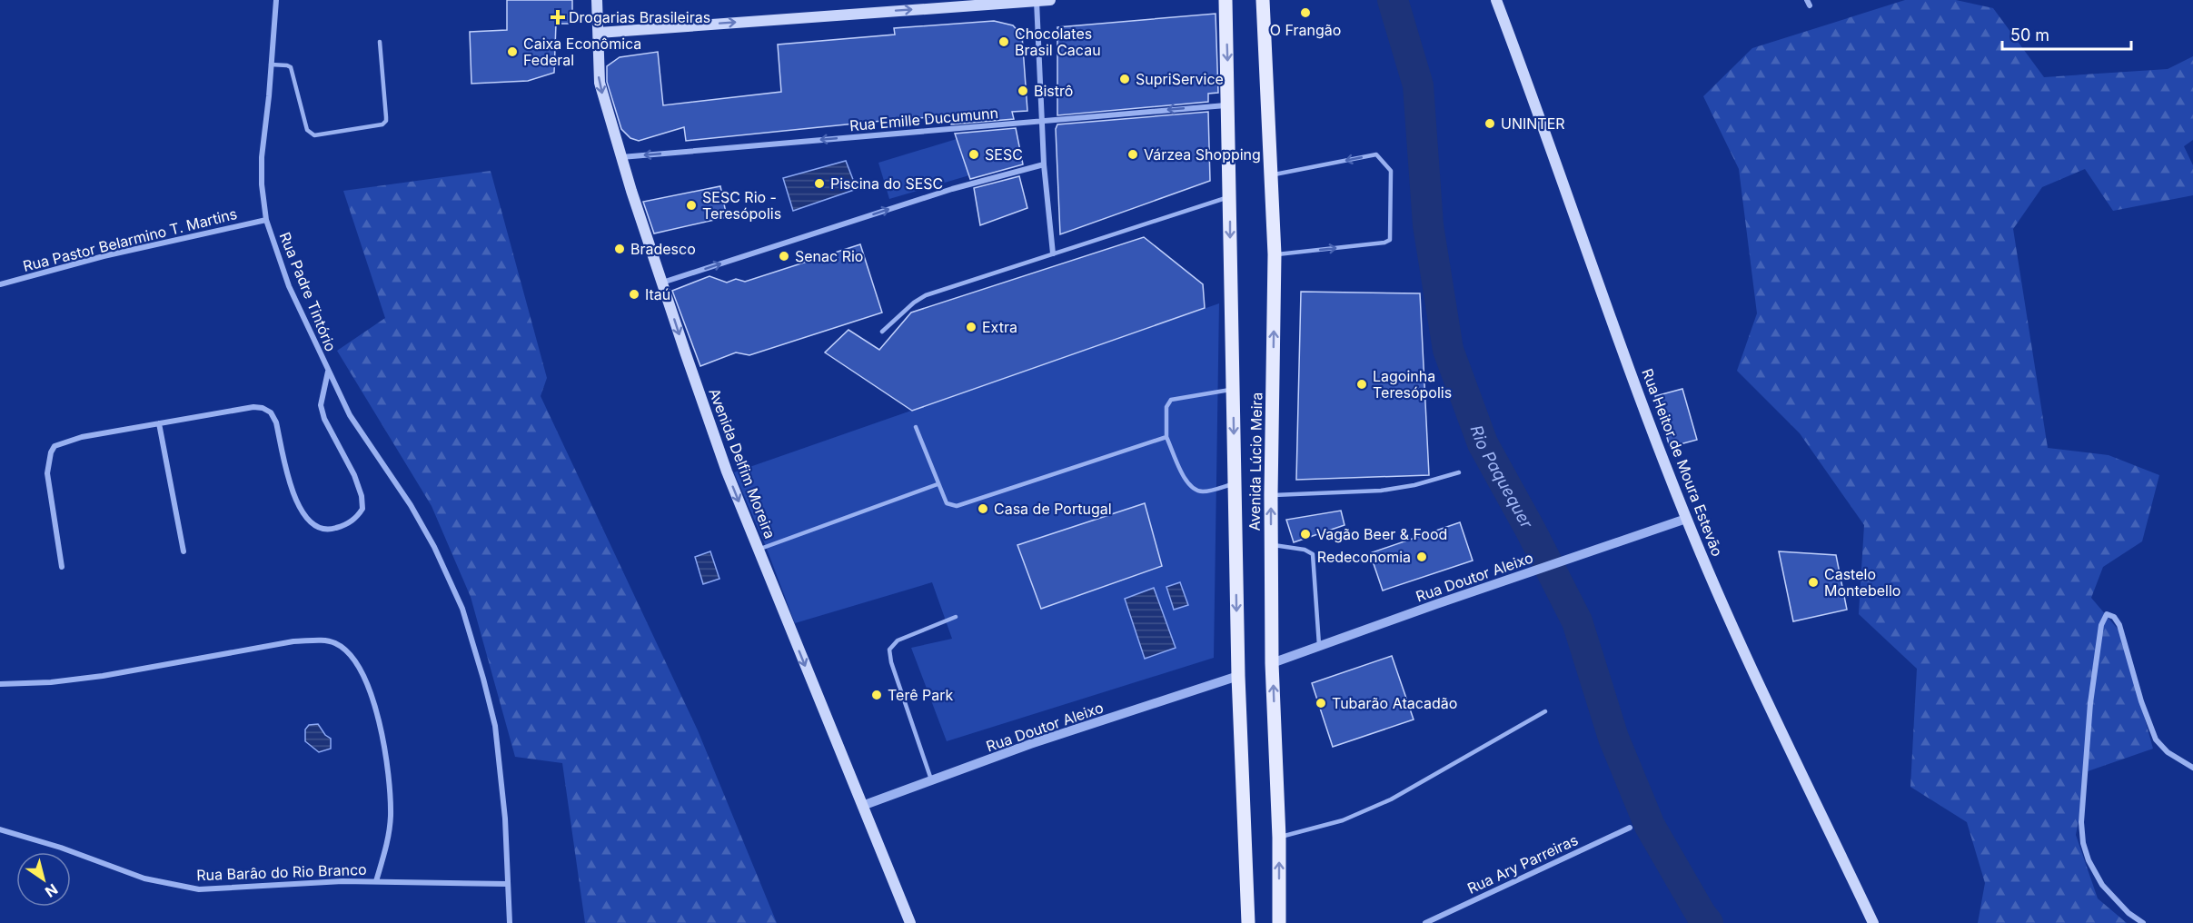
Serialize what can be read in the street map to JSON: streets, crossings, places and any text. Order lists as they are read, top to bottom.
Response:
{
  "streets": {
    "main road": ["Avenida Lúcio Meira", "Rua Heitor de Moura Estevão", "Avenida Delfim Moreira"],
    "street": [
      "Rua Emille Ducumunn",
      "Rua Pastor Belarmino T. Martins",
      "Rua Padre Tintório",
      "Rua Doutor Aleixo",
      "Rua Ary Parreiras",
      "Rua Barâo do Rio Branco"
    ]
  },
  "crossings": [
    ["Rua Emille Ducumunn", "Avenida Lúcio Meira"],
    ["Rua Emille Ducumunn", "Avenida Delfim Moreira"],
    ["Rua Pastor Belarmino T. Martins", "Rua Padre Tintório"],
    ["Rua Padre Tintório", "Rua Barâo do Rio Branco"],
    ["Avenida Lúcio Meira", "Rua Doutor Aleixo"],
    ["Rua Heitor de Moura Estevão", "Rua Doutor Aleixo"],
    ["Avenida Delfim Moreira", "Rua Doutor Aleixo"]
  ],
  "one_way": ["Rua Emille Ducumunn", "Avenida Delfim Moreira"],
  "water": ["Rio Paquequer"],
  "places": {
    "other": [
      "O Frangão",
      "Chocolates Brasil Cacau",
      "Caixa Econômica Federal",
      "SupriService",
      "Bistrô",
      "UNINTER",
      "SESC",
      "Várzea Shopping",
      "Piscina do SESC",
      "SESC Rio - Teresópolis",
      "Bradesco",
      "Senac Rio",
      "Itaú",
      "Extra",
      "Lagoinha Teresópolis",
      "Casa de Portugal",
      "Vagão Beer & Food",
      "Redeconomia",
      "Castelo Montebello",
      "Terê Park",
      "Tubarão Atacadão"
    ],
    "health": ["Drogarias Brasileiras"]
  },
  "scale_bar": "50 m",
  "north": "bottom right"
}
